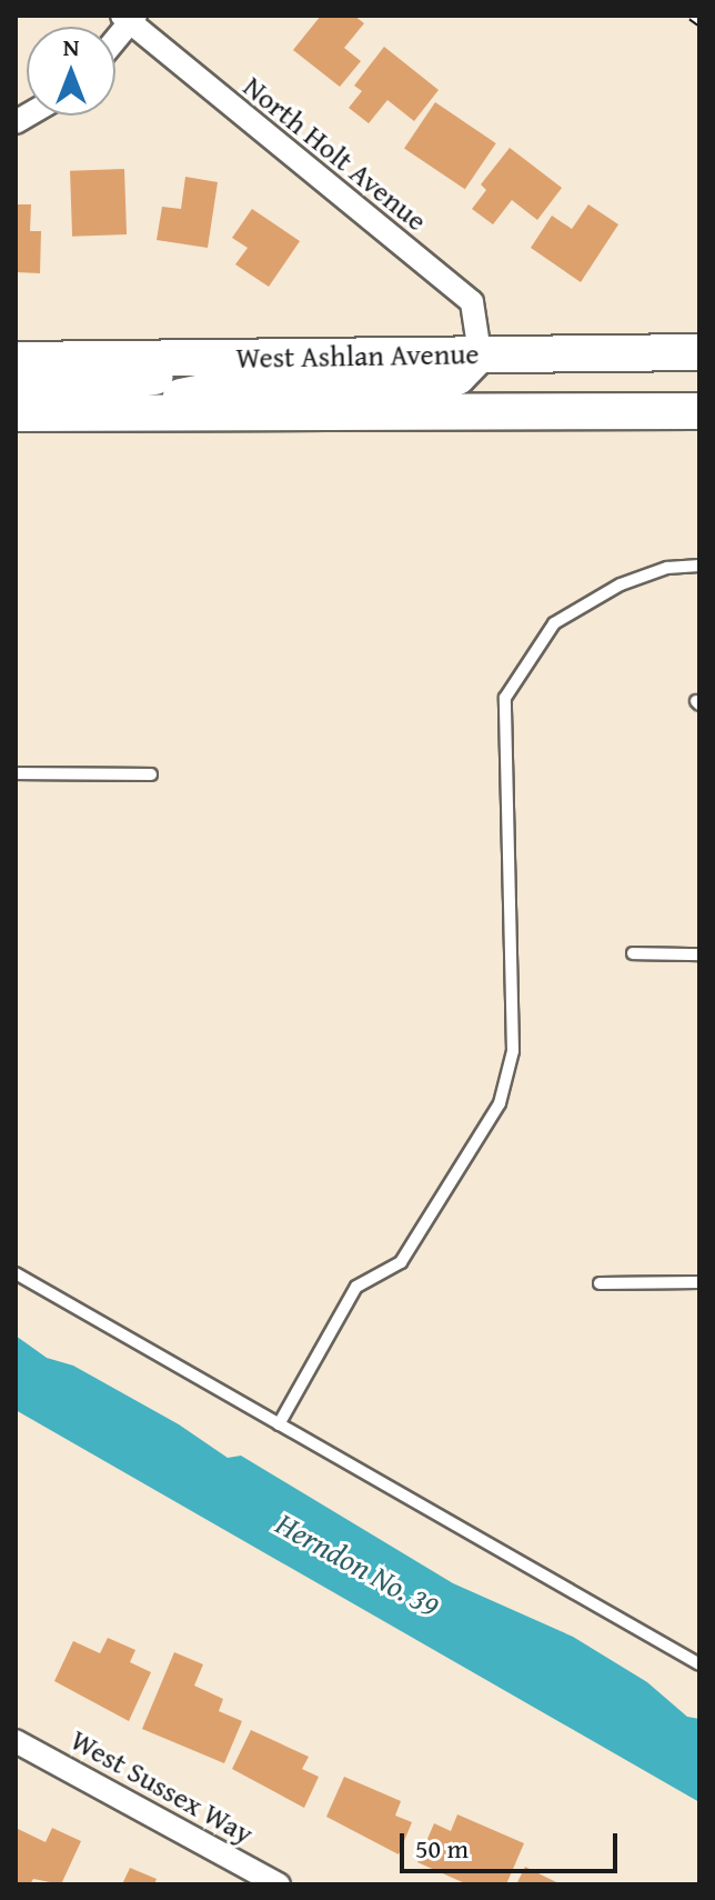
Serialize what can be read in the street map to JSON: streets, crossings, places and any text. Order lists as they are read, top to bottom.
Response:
{
  "streets": {
    "main road": ["West Ashlan Avenue"],
    "street": ["North Holt Avenue", "West Sussex Way"]
  },
  "crossings": [
    ["North Holt Avenue", "West Ashlan Avenue"]
  ],
  "water": ["Herndon No. 39"],
  "scale_bar": "50 m",
  "north": "top"
}
